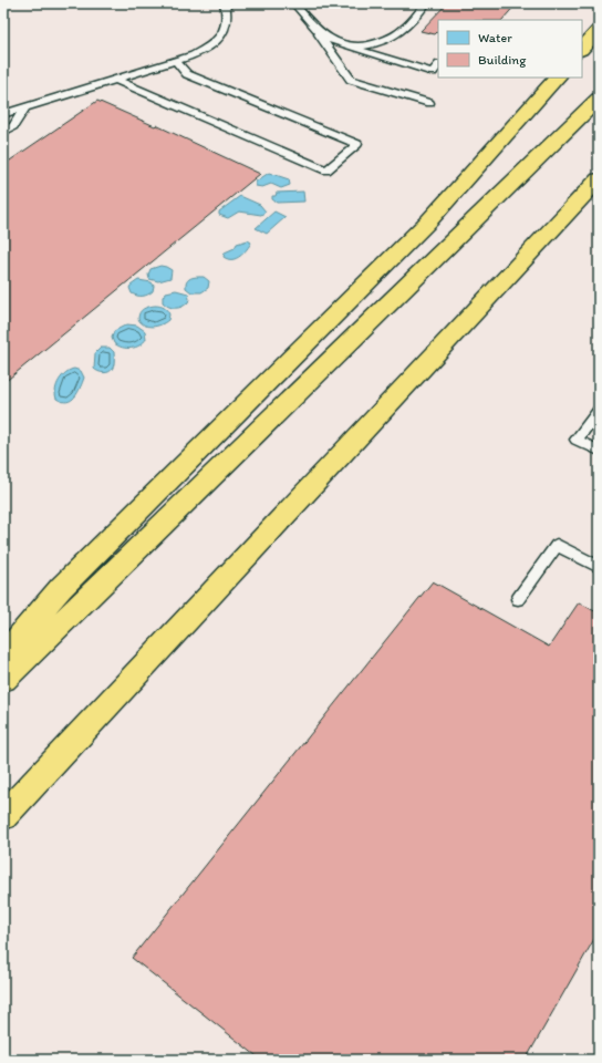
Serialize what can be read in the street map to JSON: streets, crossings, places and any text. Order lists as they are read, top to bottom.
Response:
{
  "legend": ["Water", "Building"]
}
